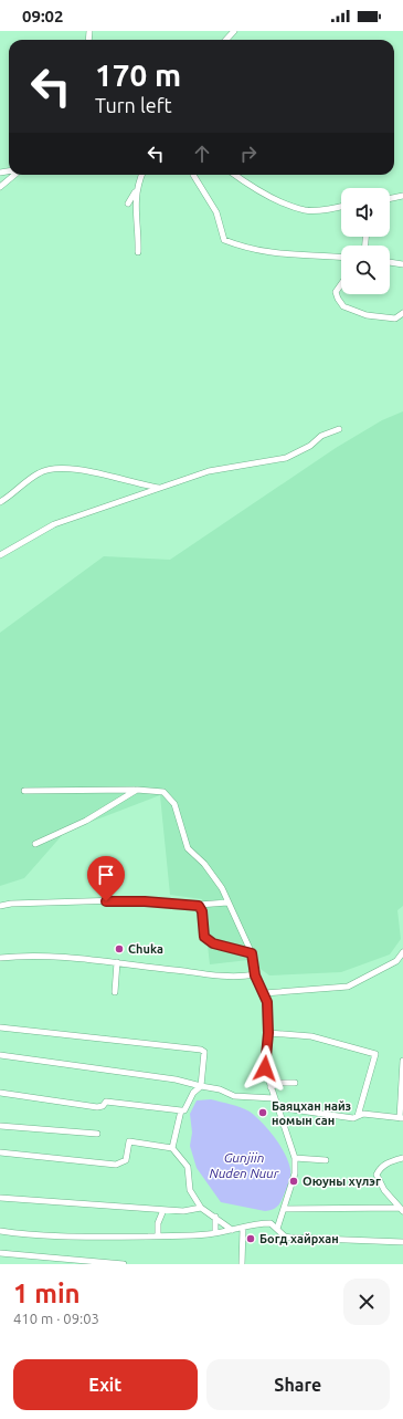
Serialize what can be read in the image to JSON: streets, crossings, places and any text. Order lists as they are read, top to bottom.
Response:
{
  "water": ["Gunjiin Nuden Nuur"],
  "places": [
    "Chuka",
    "Баяцхан найз номын сан",
    "Оюуны хүлэг",
    "Богд хайрхан"
  ],
  "page": {
    "status": "09:02",
    "turn": ["170 m", "Turn left"],
    "heading": ["1 min", "410 m · 09:03"],
    "buttons": ["Exit", "Share"]
  }
}
